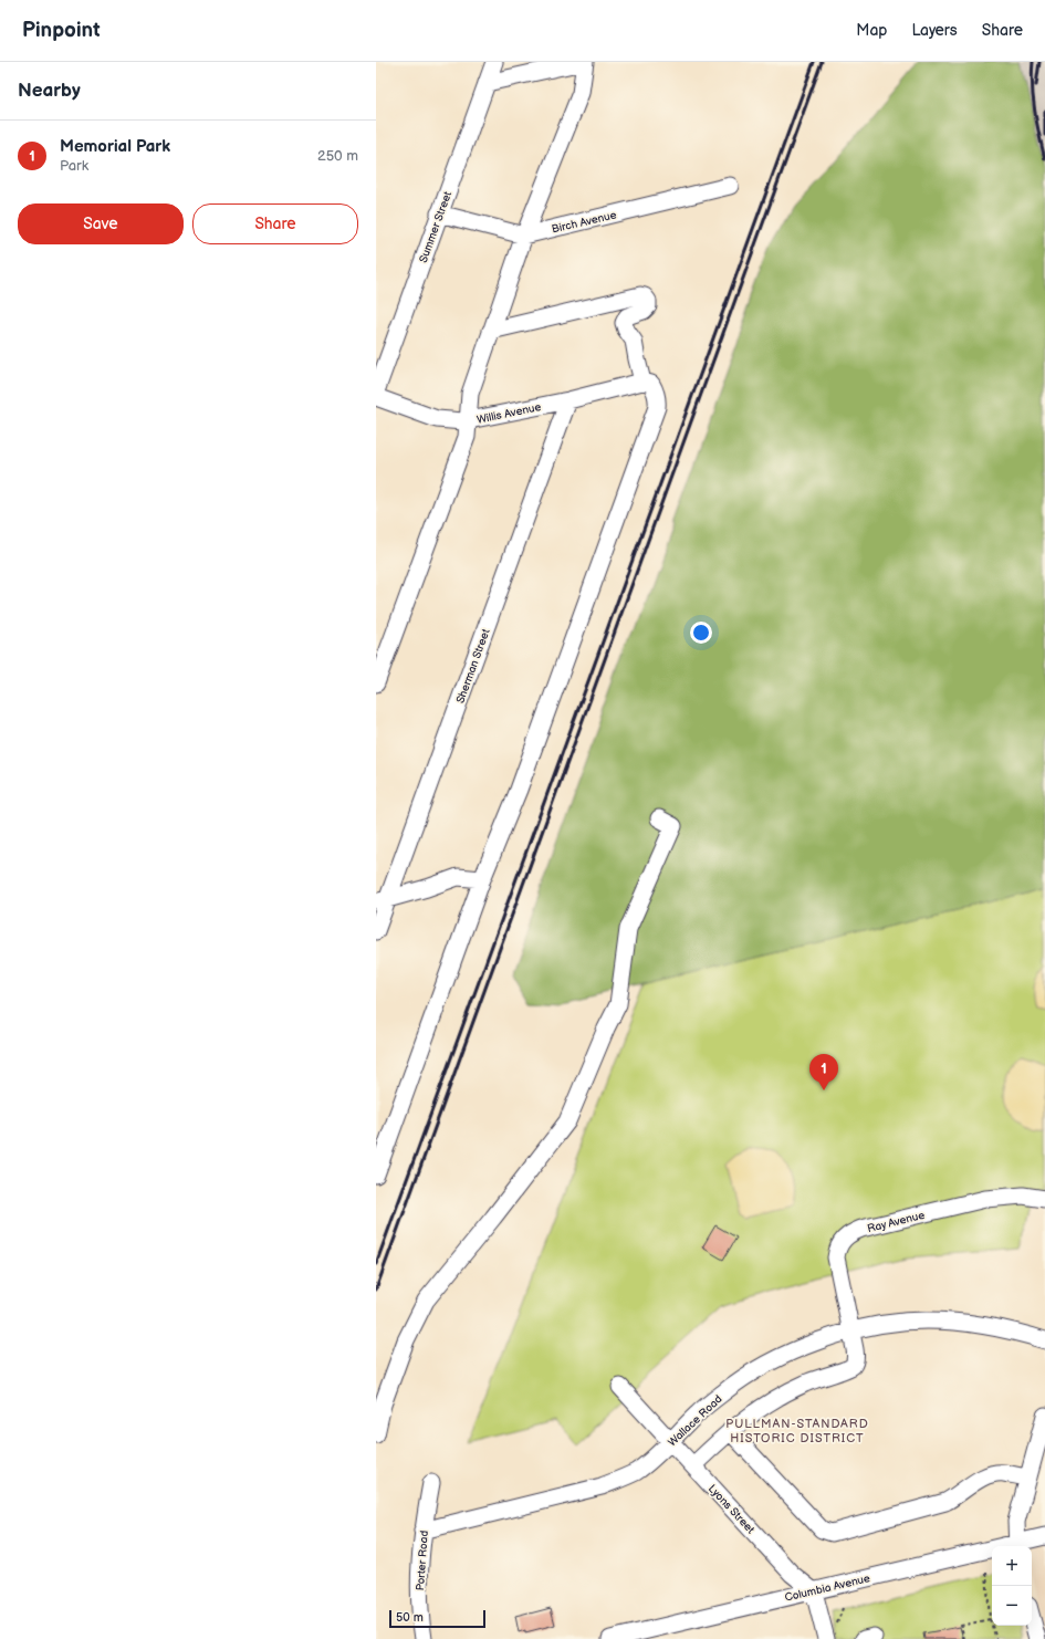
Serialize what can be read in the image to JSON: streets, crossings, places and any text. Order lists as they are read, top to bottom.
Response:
{
  "streets": {
    "street": [
      "Birch Avenue",
      "Summer Street",
      "Willis Avenue",
      "Sherman Street",
      "Ray Avenue",
      "Wallace Road",
      "Lyons Street",
      "Porter Road",
      "Columbia Avenue"
    ]
  },
  "crossings": [
    ["Birch Avenue", "Summer Street"],
    ["Willis Avenue", "Sherman Street"],
    ["Ray Avenue", "Wallace Road"],
    ["Ray Avenue", "Lyons Street"],
    ["Wallace Road", "Lyons Street"],
    ["Wallace Road", "Porter Road"],
    ["Lyons Street", "Columbia Avenue"]
  ],
  "districts": ["PULLMAN-STANDARD HISTORIC DISTRICT"],
  "scale_bar": "50 m",
  "page": {
    "header": "Pinpoint",
    "nav": ["Map", "Layers", "Share"],
    "heading": "Nearby",
    "list": [
      {
        "mark": "1",
        "name": "Memorial Park",
        "note": "Park",
        "value": "250 m"
      }
    ],
    "buttons": ["Save", "Share"],
    "pins": "1",
    "map_buttons": ["+", "−"],
    "scale": "50 m"
  }
}
